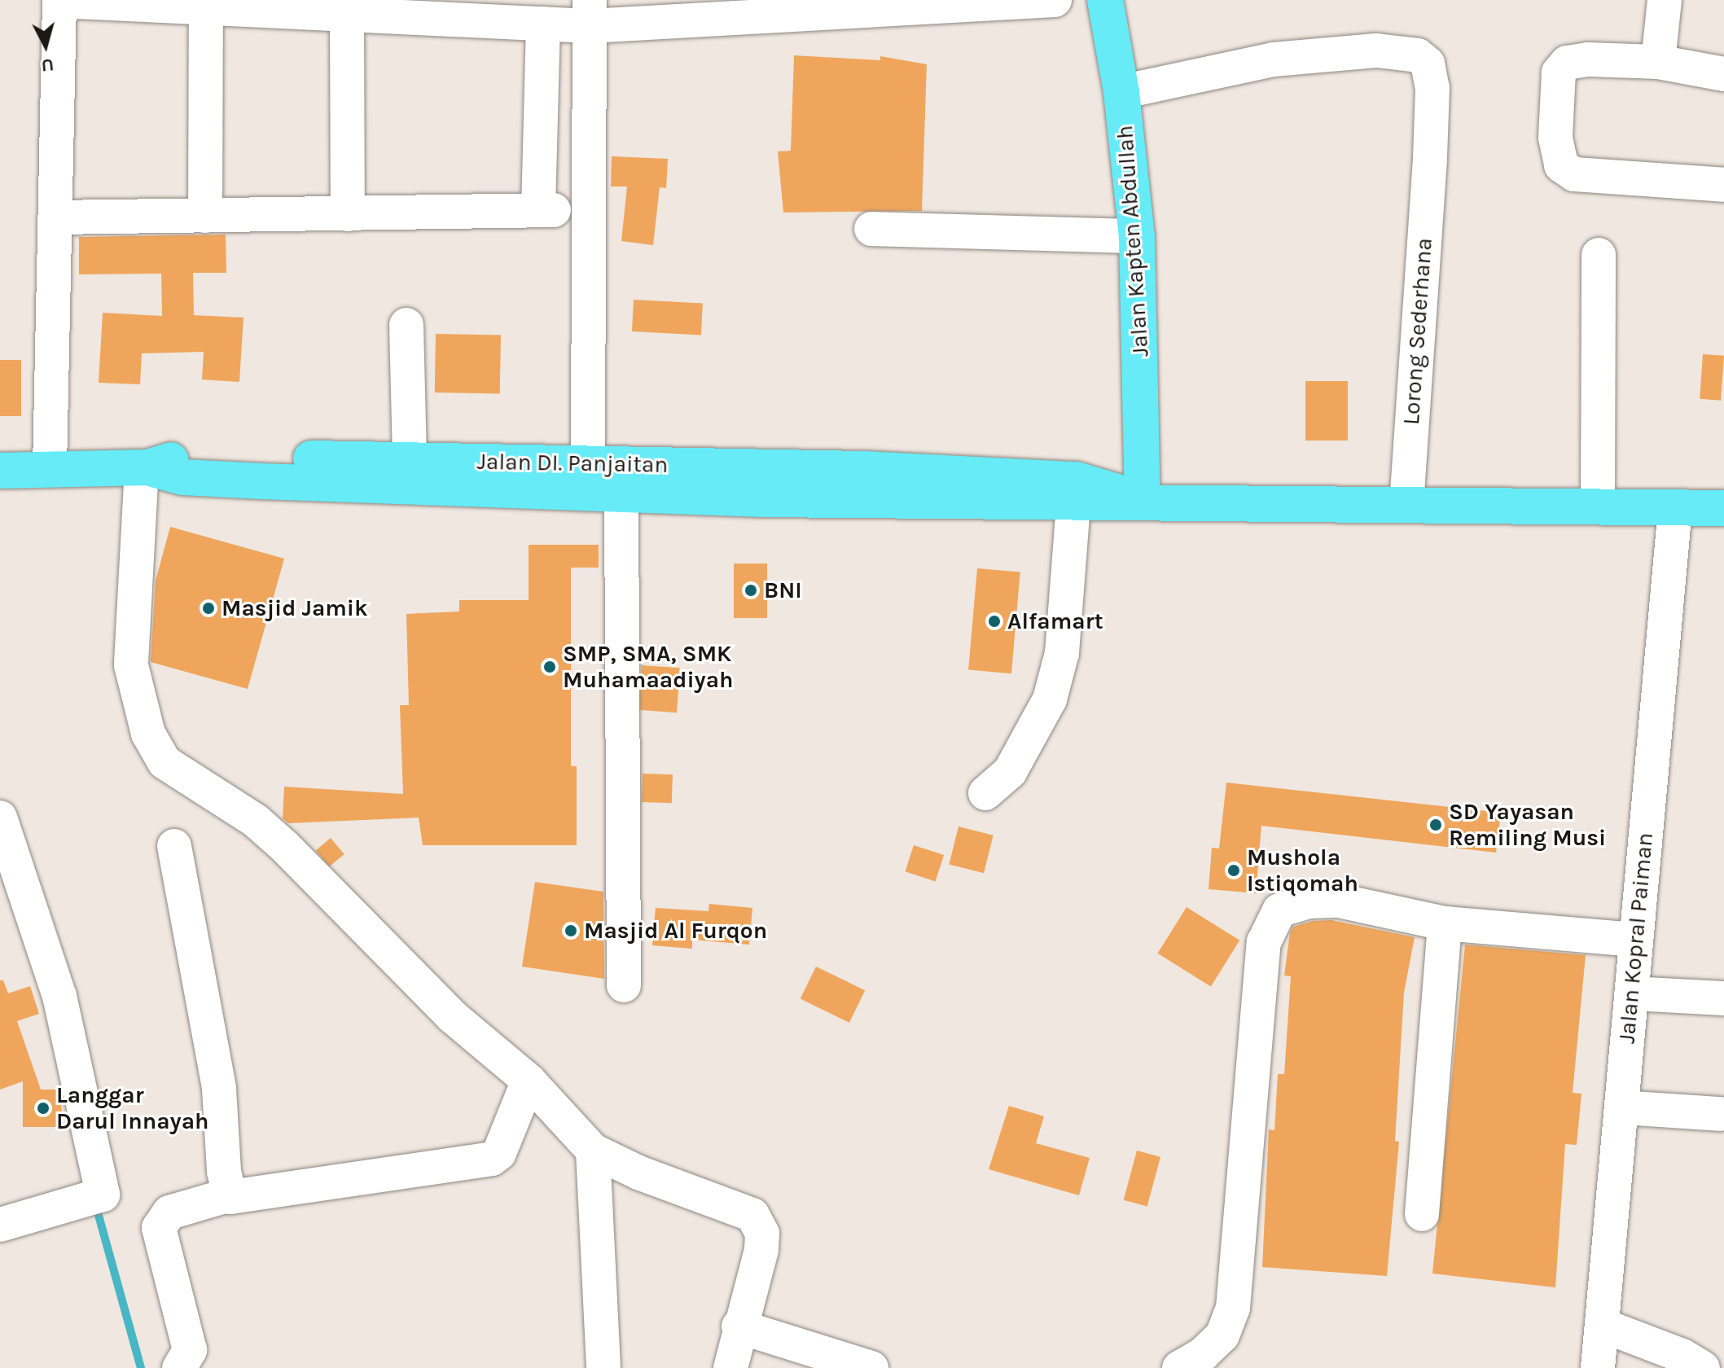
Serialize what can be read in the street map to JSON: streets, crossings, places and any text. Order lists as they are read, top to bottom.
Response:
{
  "streets": {
    "main road": ["Jalan Kapten Abdullah", "Jalan DI. Panjaitan"],
    "street": ["Lorong Sederhana", "Jalan Kopral Paiman"]
  },
  "crossings": [
    ["Jalan Kapten Abdullah", "Lorong Sederhana"],
    ["Jalan Kapten Abdullah", "Jalan DI. Panjaitan"]
  ],
  "places": [
    "BNI",
    "Masjid Jamik",
    "Alfamart",
    "SMP, SMA, SMK Muhamaadiyah",
    "SD Yayasan Remiling Musi",
    "Mushola Istiqomah",
    "Masjid Al Furqon",
    "Langgar Darul Innayah"
  ],
  "north": "bottom"
}
